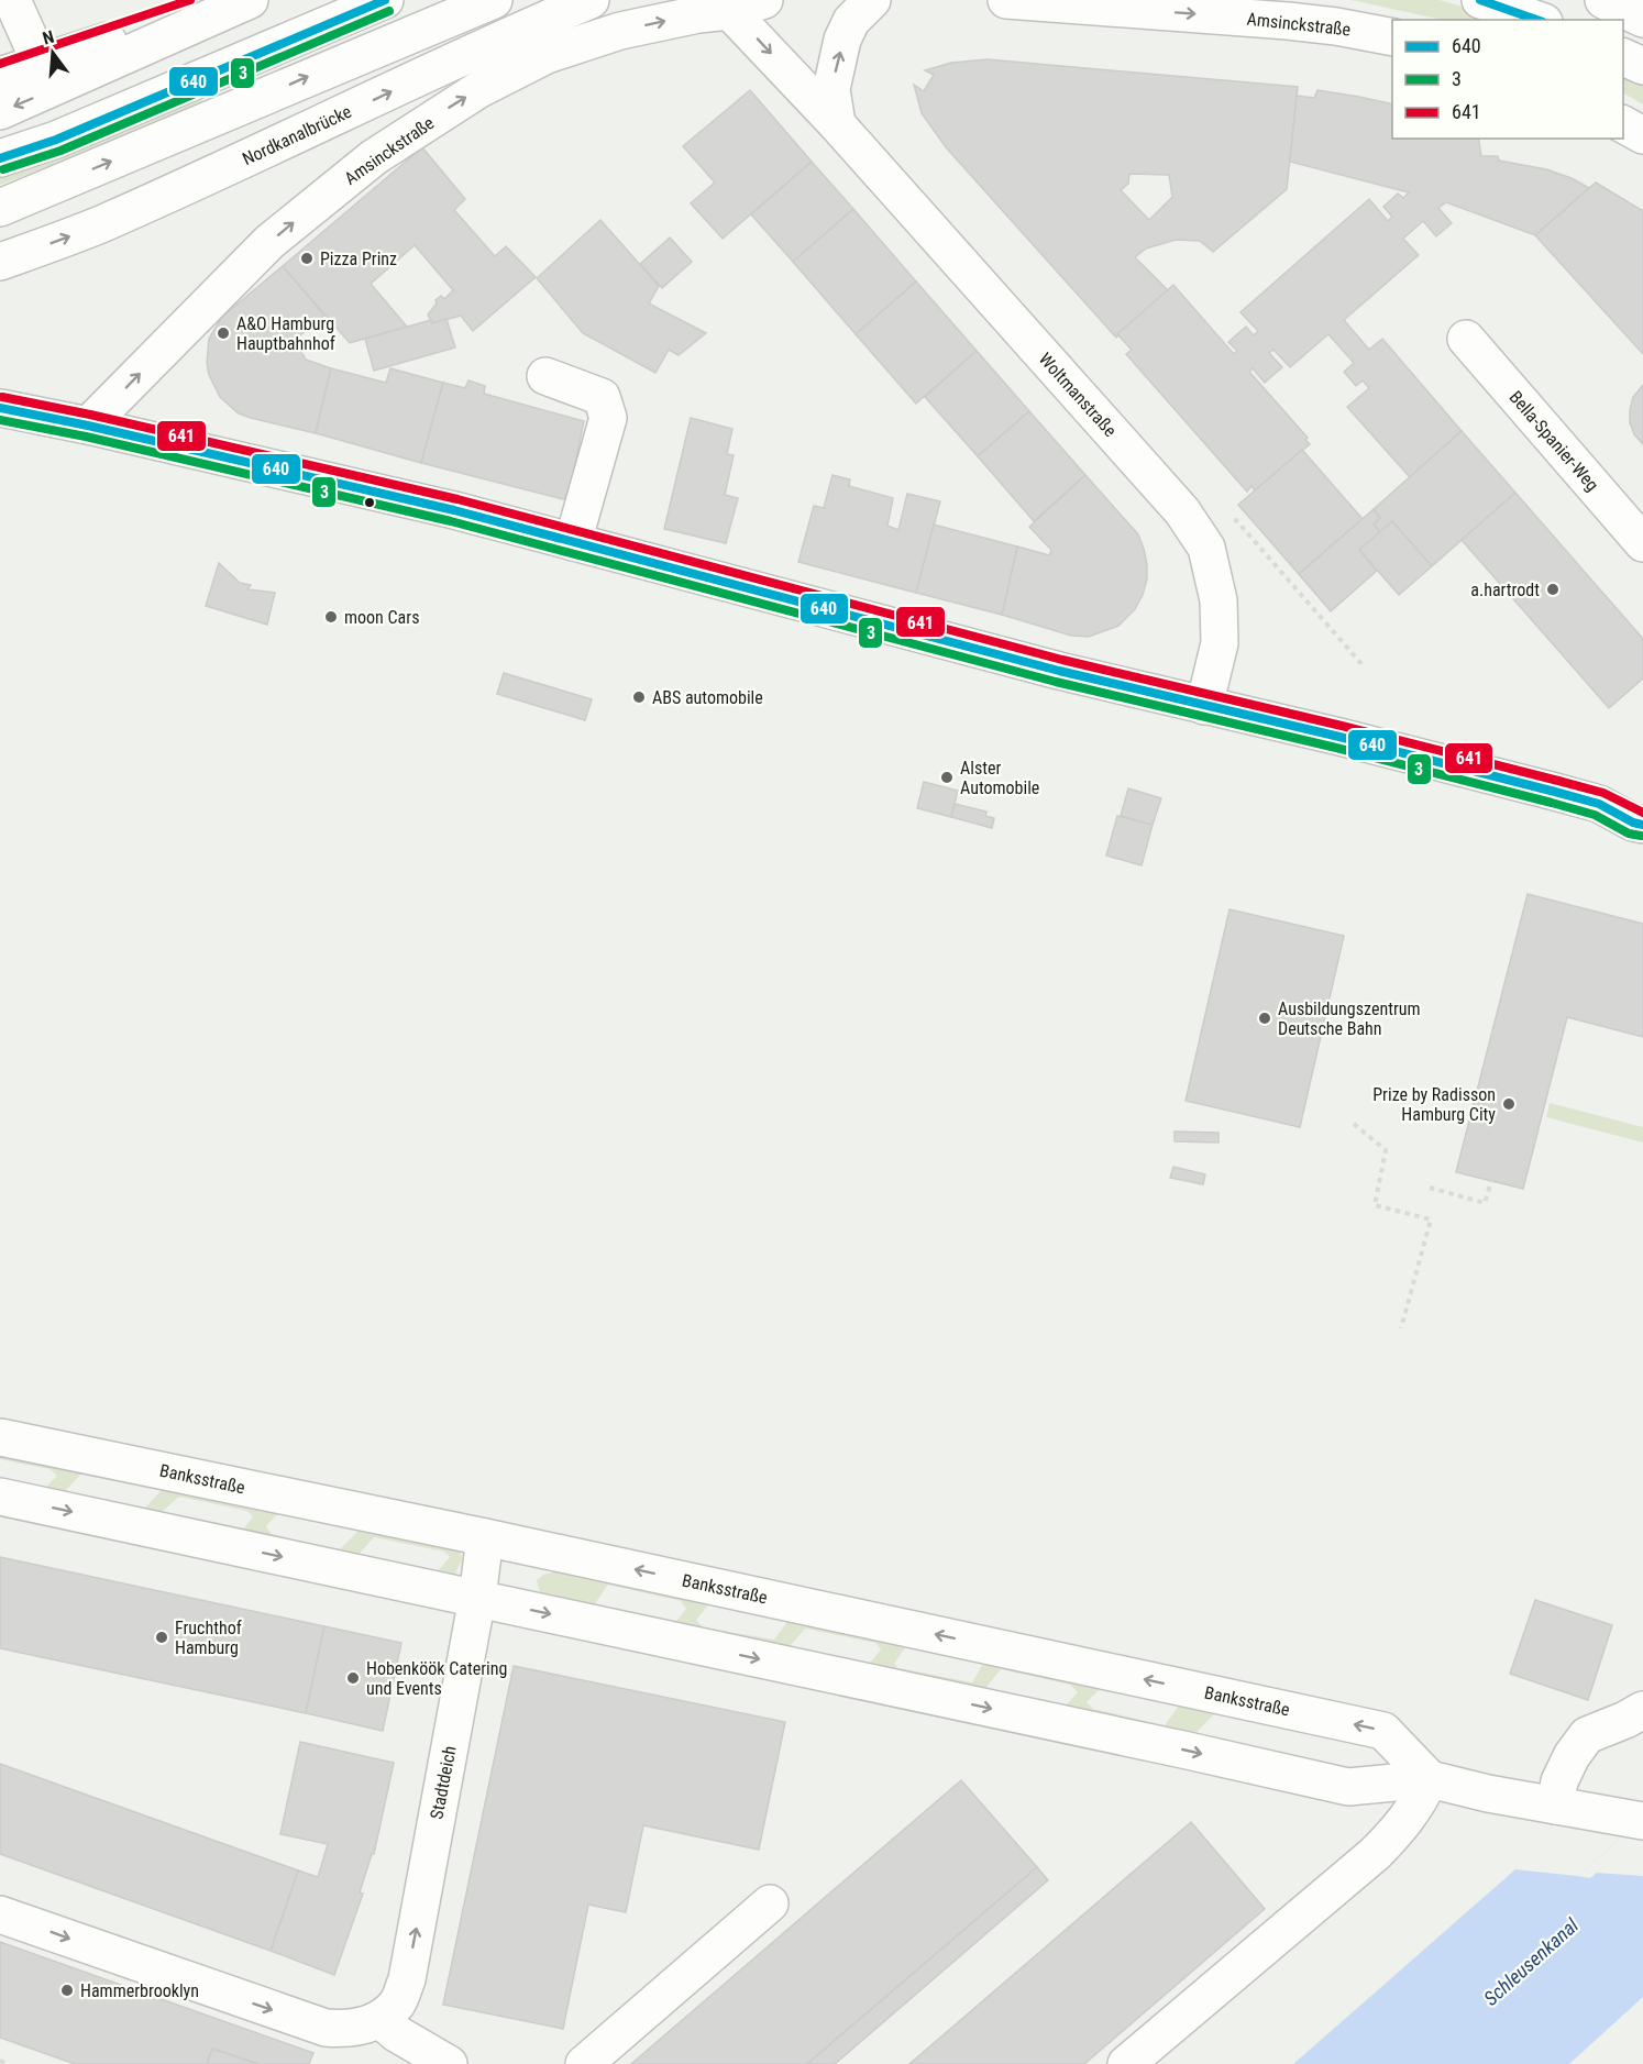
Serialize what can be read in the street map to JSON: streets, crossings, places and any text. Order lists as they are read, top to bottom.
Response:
{
  "streets": {
    "street": [
      "Amsinckstraße",
      "Nordkanalbrücke",
      "Woltmanstraße",
      "Bella-Spanier-Weg",
      "Banksstraße",
      "Stadtdeich"
    ]
  },
  "crossings": [
    ["Amsinckstraße", "Woltmanstraße"],
    ["Banksstraße", "Stadtdeich"]
  ],
  "water": ["Schleusenkanal"],
  "places": [
    "Pizza Prinz",
    "A&O Hamburg Hauptbahnhof",
    "a.hartrodt",
    "moon Cars",
    "ABS automobile",
    "Alster Automobile",
    "Ausbildungszentrum Deutsche Bahn",
    "Prize by Radisson Hamburg City",
    "Fruchthof Hamburg",
    "Hobenköök Catering und Events",
    "Hammerbrooklyn"
  ],
  "lines": ["transit line 640", "transit line 641", "transit line 3"],
  "legend": ["640", "3", "641"],
  "north": "top"
}
